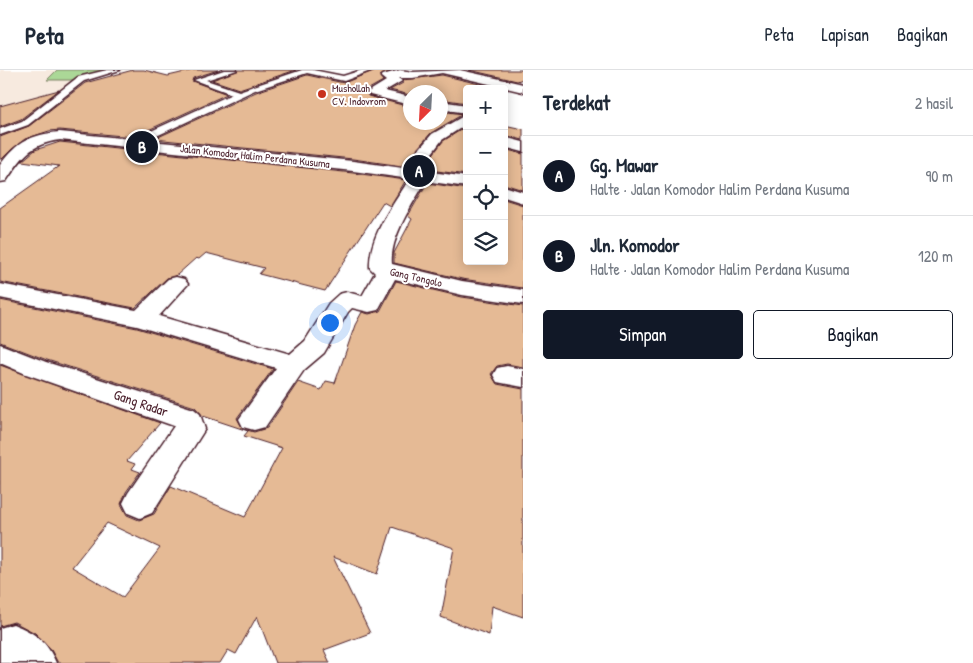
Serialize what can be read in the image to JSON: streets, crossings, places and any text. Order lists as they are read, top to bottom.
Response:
{
  "streets": {
    "street": ["Jalan Komodor Halim Perdana Kusuma", "Gang Tongolo", "Gang Radar"]
  },
  "crossings": [
    ["Jalan Komodor Halim Perdana Kusuma", "Gang Tongolo"]
  ],
  "places": ["Mushollah CV. Indovrom"],
  "north": "bottom left",
  "page": {
    "header": "Peta",
    "nav": ["Peta", "Lapisan", "Bagikan"],
    "heading": ["Terdekat", "2 hasil"],
    "map_buttons": ["+", "−"],
    "pins": ["B", "A"],
    "list": [
      {
        "mark": "A",
        "name": "Gg. Mawar",
        "note": "Halte · Jalan Komodor Halim Perdana Kusuma",
        "value": "90 m"
      },
      {
        "mark": "B",
        "name": "Jln. Komodor",
        "note": "Halte · Jalan Komodor Halim Perdana Kusuma",
        "value": "120 m"
      }
    ],
    "buttons": ["Simpan", "Bagikan"]
  }
}
